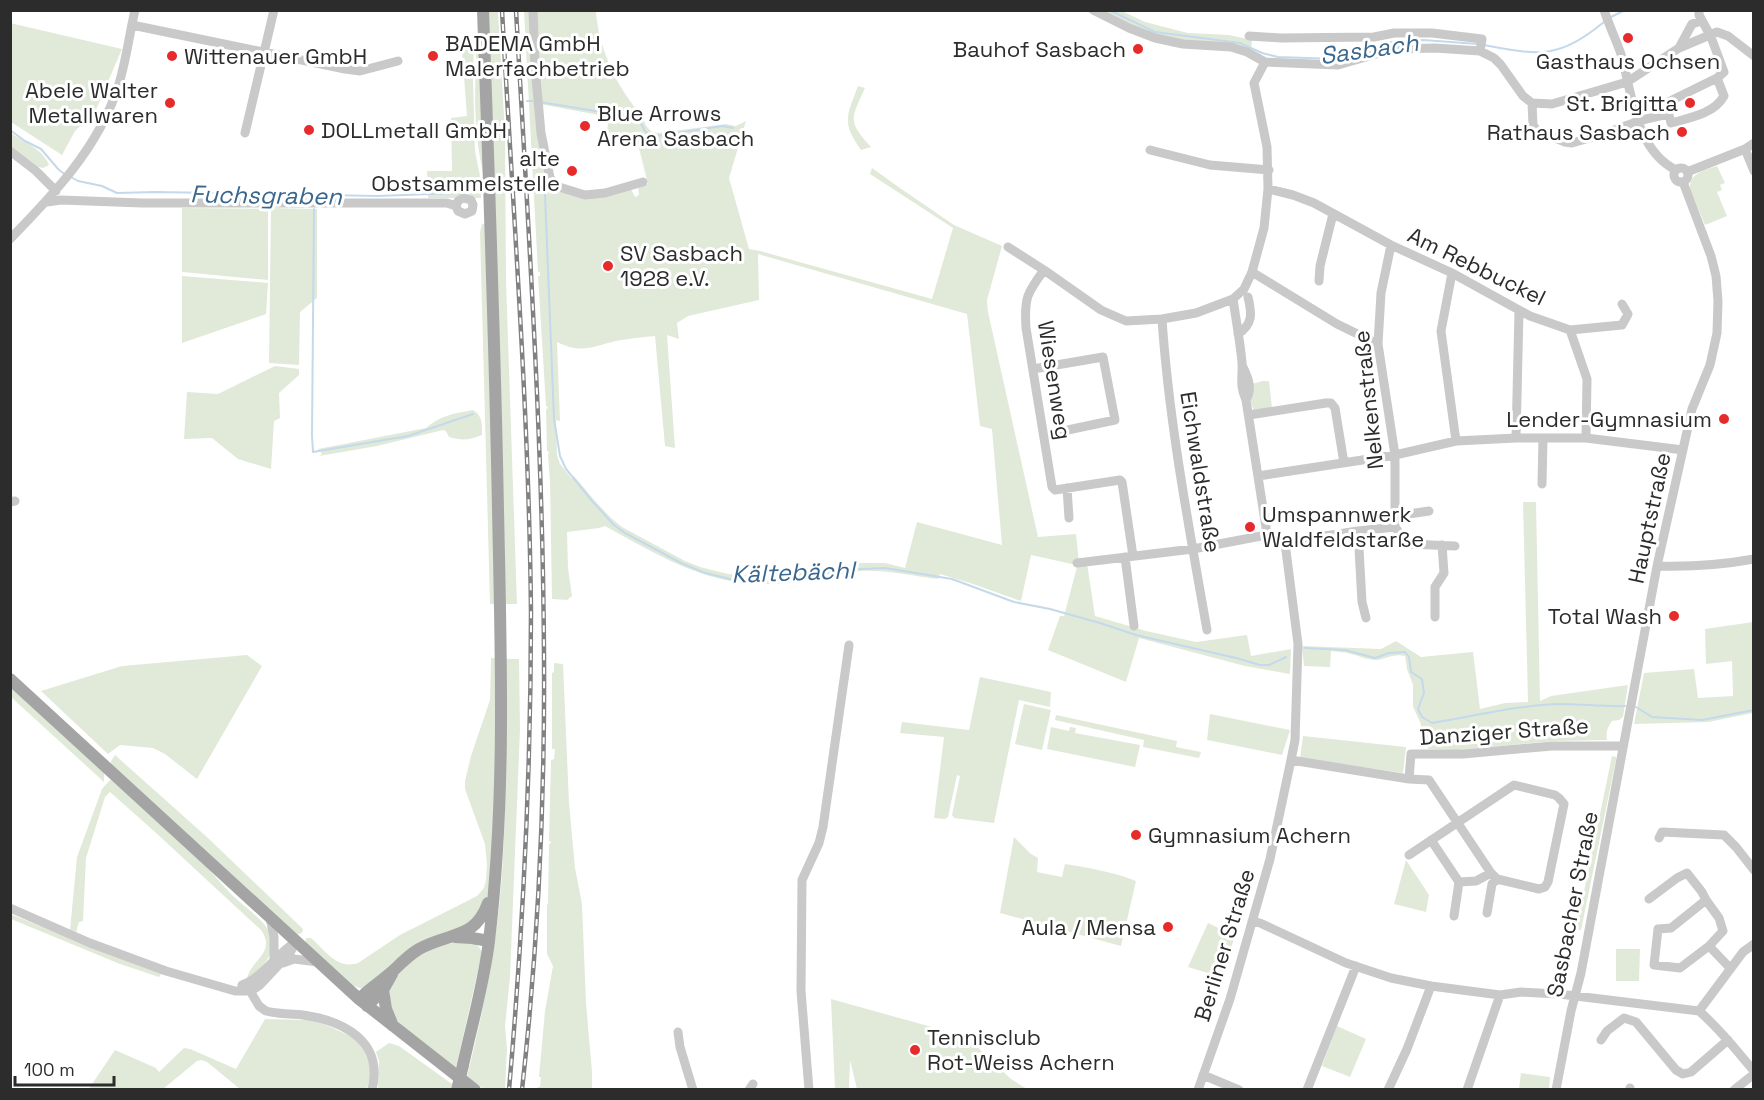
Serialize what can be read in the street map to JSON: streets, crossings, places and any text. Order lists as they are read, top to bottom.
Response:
{
  "streets": {
    "street": [
      "Am Rebbuckel",
      "Wiesenweg",
      "Nelkenstraße",
      "Eichwaldstraße",
      "Hauptstraße",
      "Danziger Straße",
      "Sasbacher Straße",
      "Berliner Straße"
    ]
  },
  "crossings": [
    ["Am Rebbuckel", "Nelkenstraße"],
    ["Hauptstraße", "Sasbacher Straße"],
    ["Danziger Straße", "Sasbacher Straße"],
    ["Danziger Straße", "Berliner Straße"]
  ],
  "water": ["Sasbach", "Fuchsgraben", "Kältebächl"],
  "places": [
    "Gasthaus Ochsen",
    "Bauhof Sasbach",
    "Wittenauer GmbH",
    "BADEMA GmbH Malerfachbetrieb",
    "Abele Walter Metallwaren",
    "St. Brigitta",
    "Blue Arrows Arena Sasbach",
    "DOLLmetall GmbH",
    "Rathaus Sasbach",
    "alte Obstsammelstelle",
    "SV Sasbach 1928 e.V.",
    "Lender-Gymnasium",
    "Umspannwerk Waldfeldstarße",
    "Total Wash",
    "Gymnasium Achern",
    "Aula / Mensa",
    "Tennisclub Rot-Weiss Achern"
  ],
  "scale_bar": "100 m"
}
